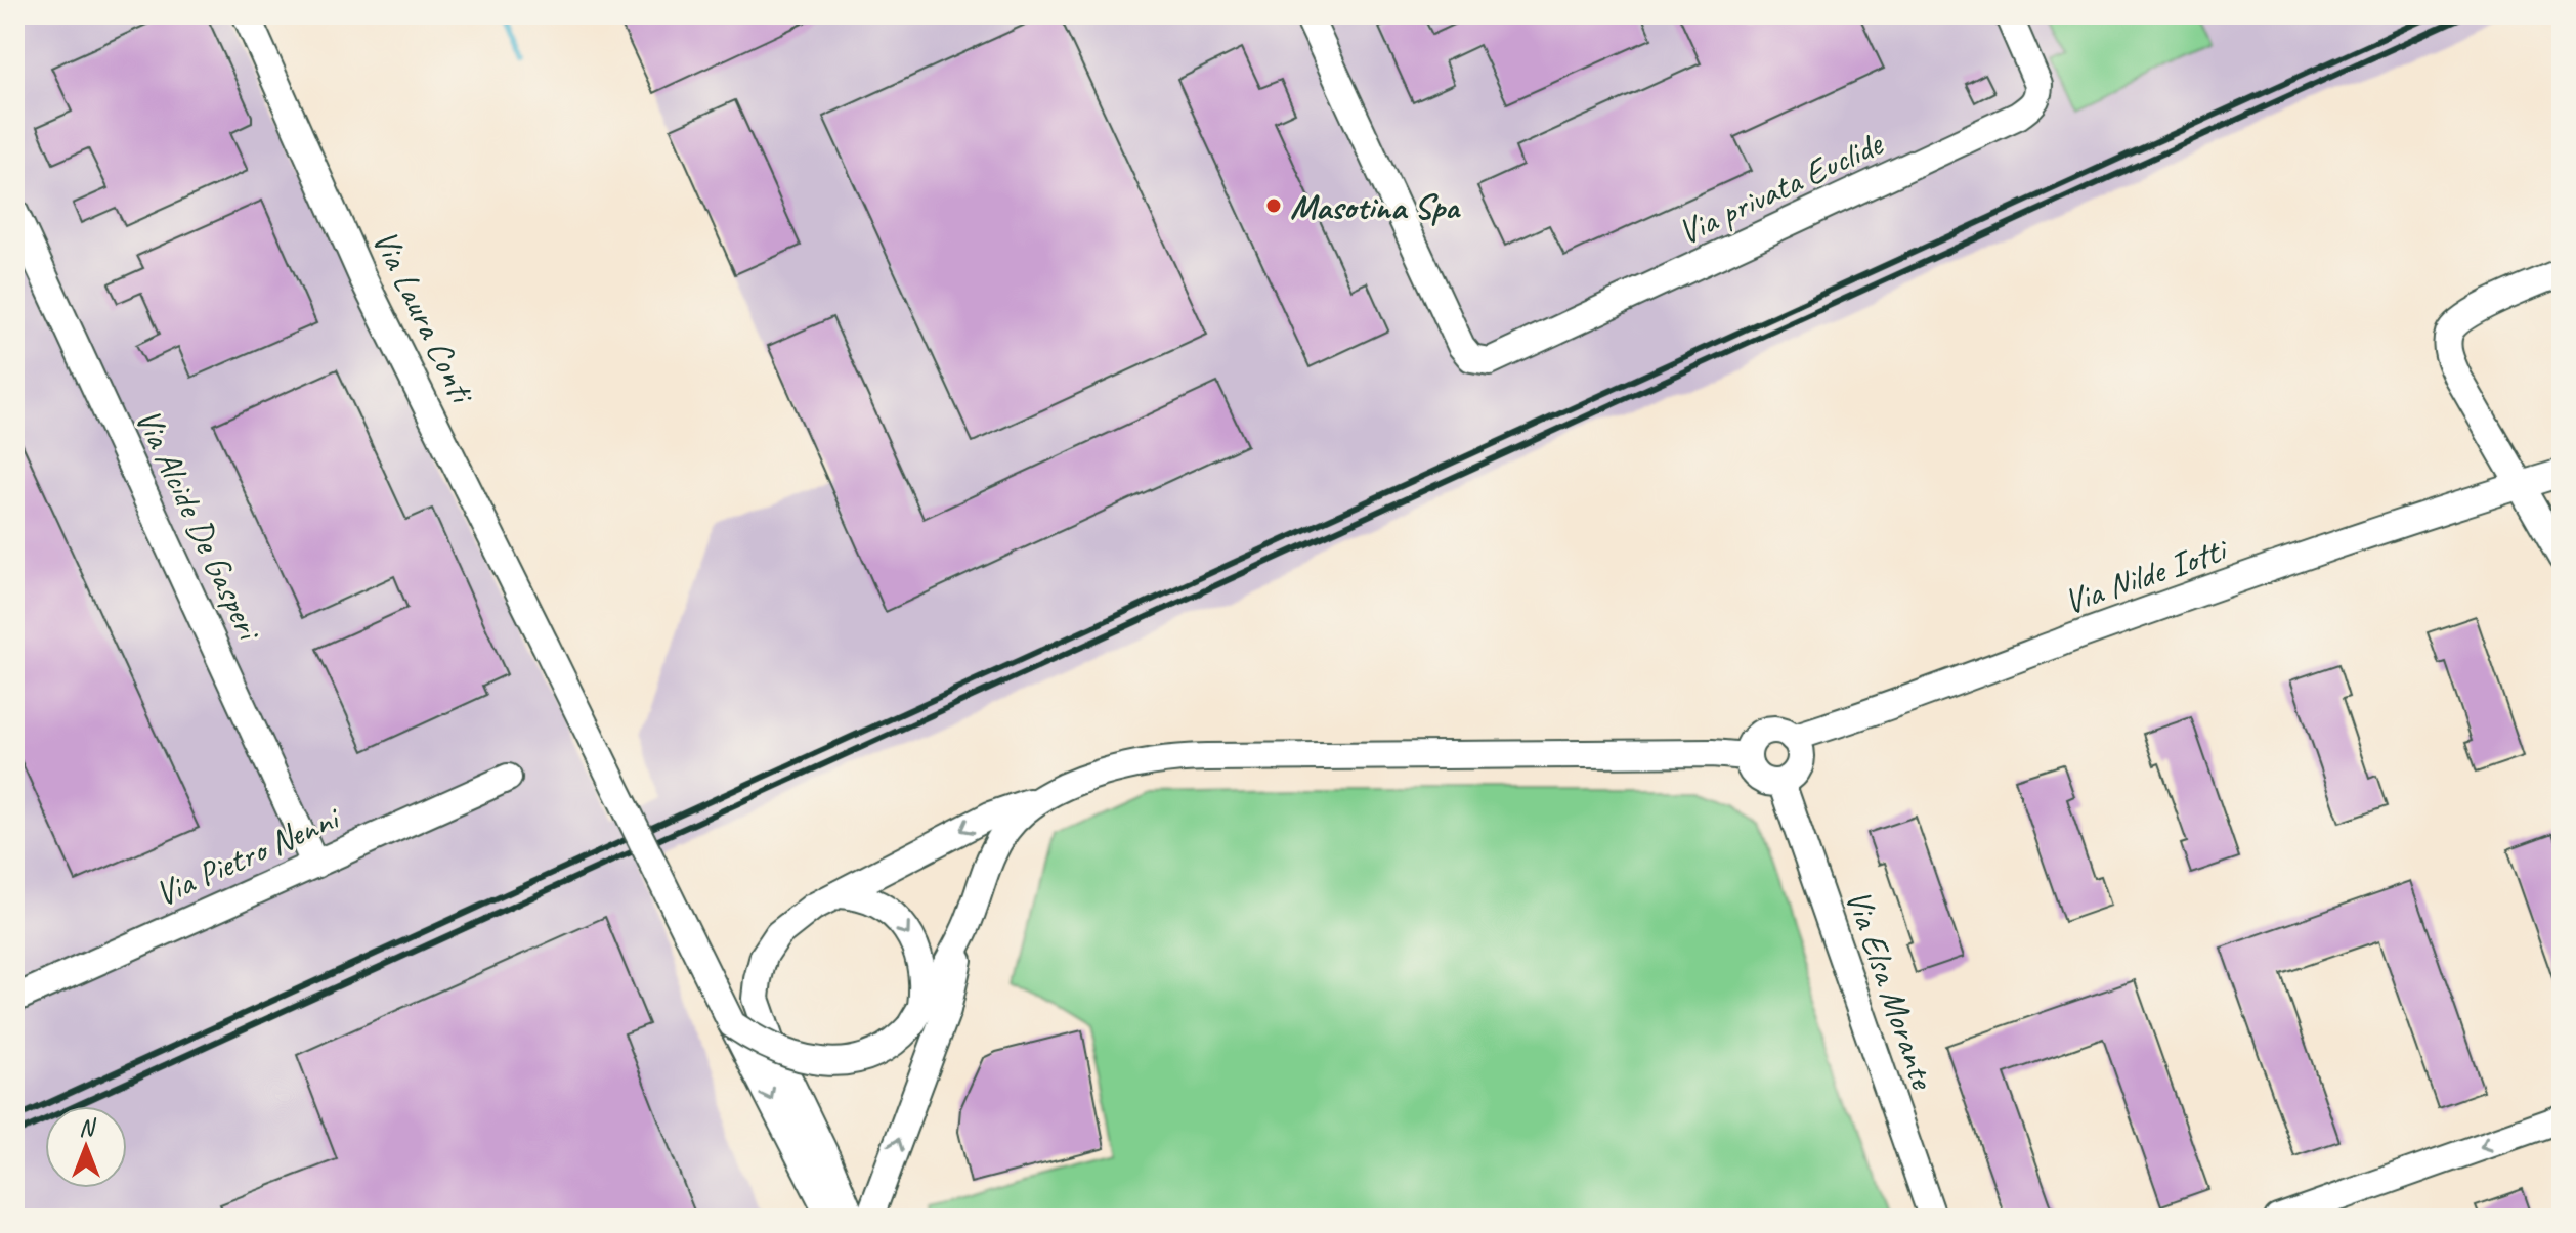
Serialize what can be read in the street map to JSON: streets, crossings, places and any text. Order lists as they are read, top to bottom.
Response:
{
  "streets": {
    "street": [
      "Via privata Euclide",
      "Via Laura Conti",
      "Via Alcide De Gasperi",
      "Via Nilde Iotti",
      "Via Pietro Nenni",
      "Via Elsa Morante"
    ]
  },
  "crossings": [
    ["Via Alcide De Gasperi", "Via Pietro Nenni"],
    ["Via Nilde Iotti", "Via Elsa Morante"]
  ],
  "places": ["Masotina Spa"],
  "north": "top"
}
